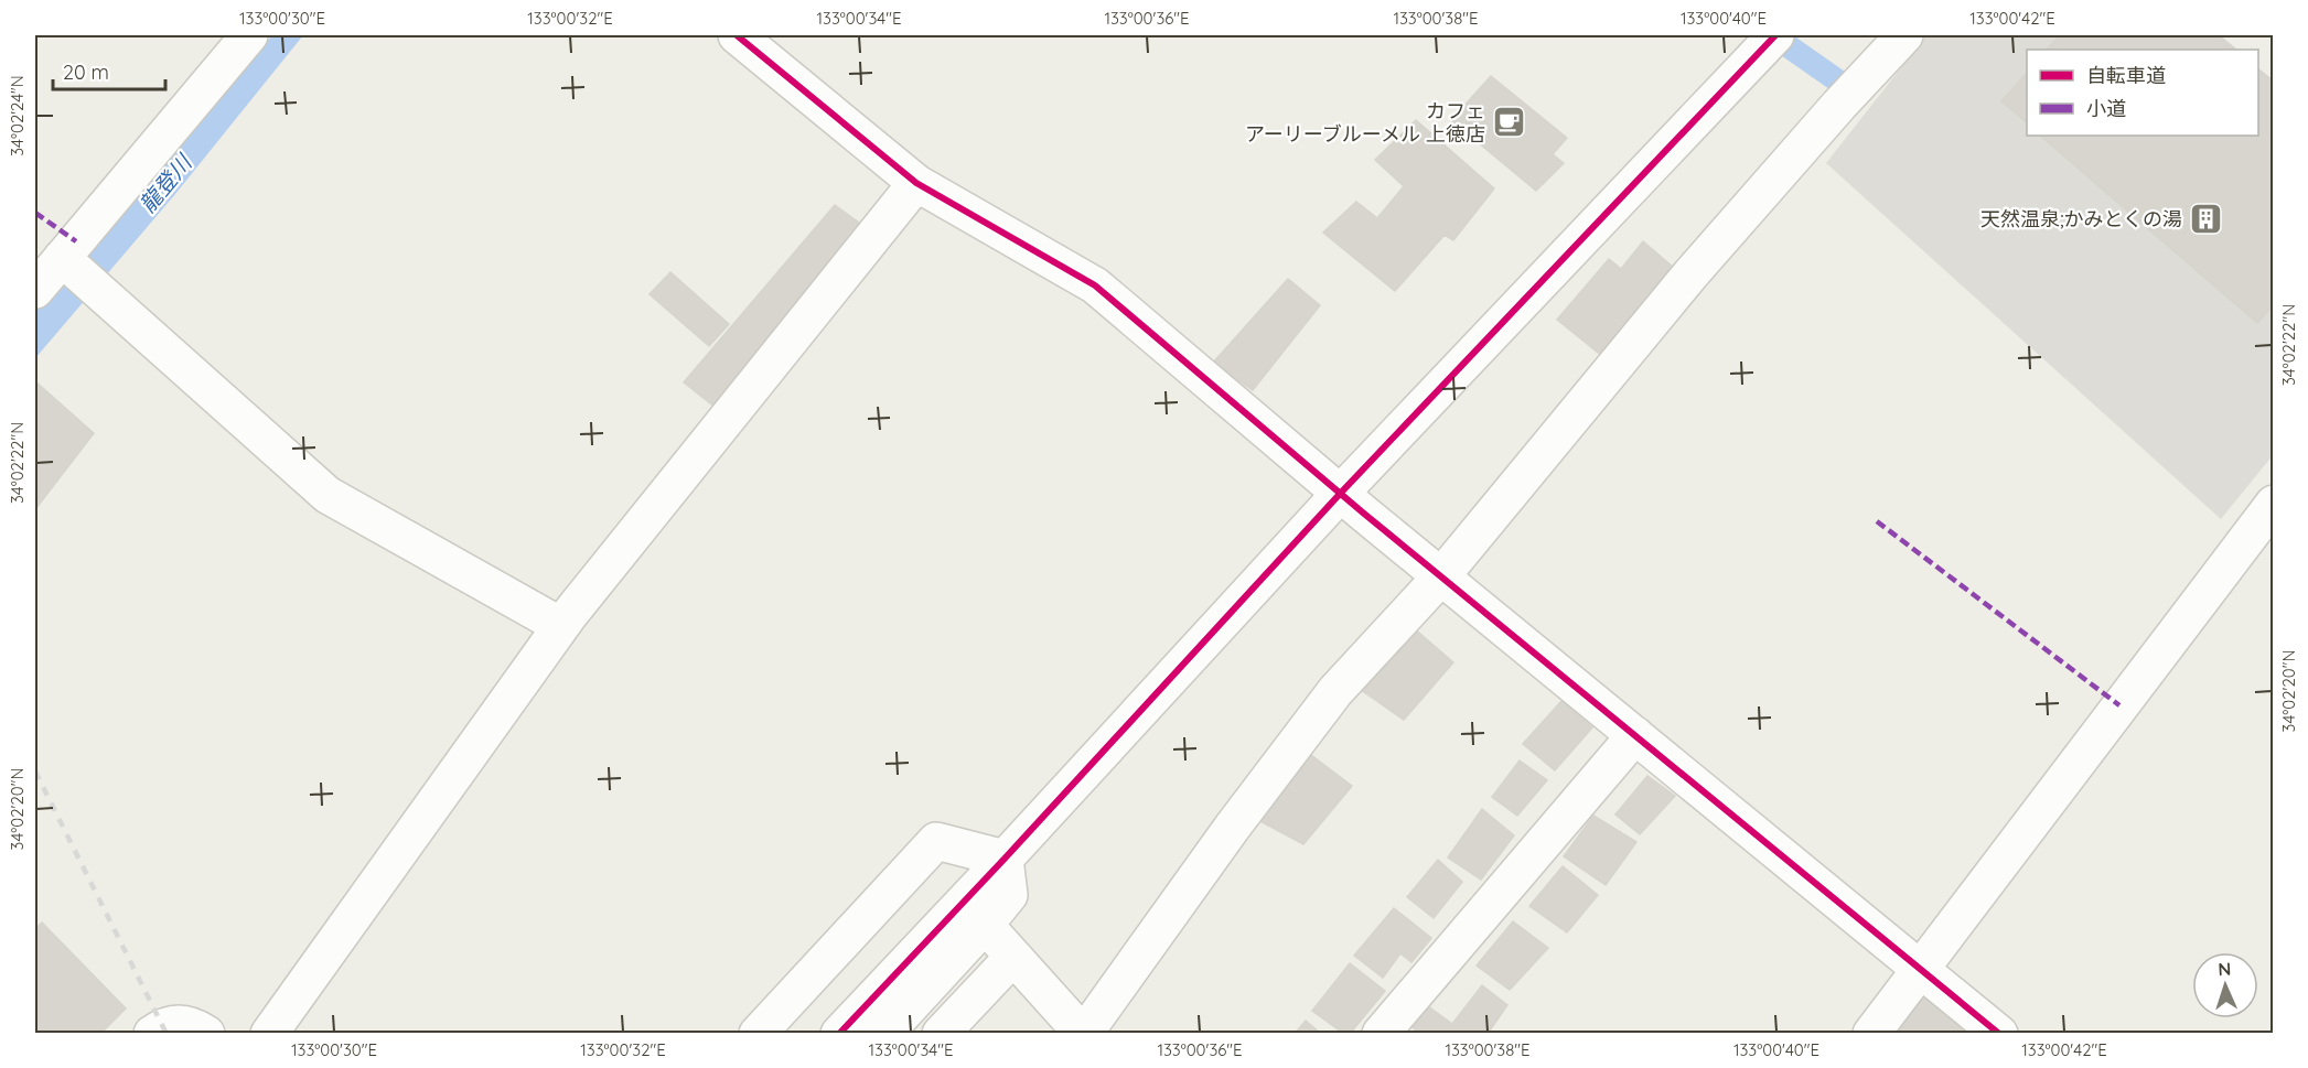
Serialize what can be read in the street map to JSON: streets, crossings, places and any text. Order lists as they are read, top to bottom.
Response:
{
  "water": ["龍登川"],
  "places": {
    "cafe": ["カフェ アーリーブルーメル 上徳店"],
    "building": ["天然温泉;かみとくの湯"]
  },
  "legend": ["自転車道", "小道"],
  "scale_bar": "20 m",
  "north": "top",
  "coordinates": [
    "133°00'30\"E",
    "133°00'32\"E",
    "133°00'34\"E",
    "133°00'36\"E",
    "133°00'38\"E",
    "133°00'40\"E",
    "133°00'42\"E",
    "34°02'24\"N",
    "34°02'22\"N",
    "34°02'20\"N"
  ]
}
